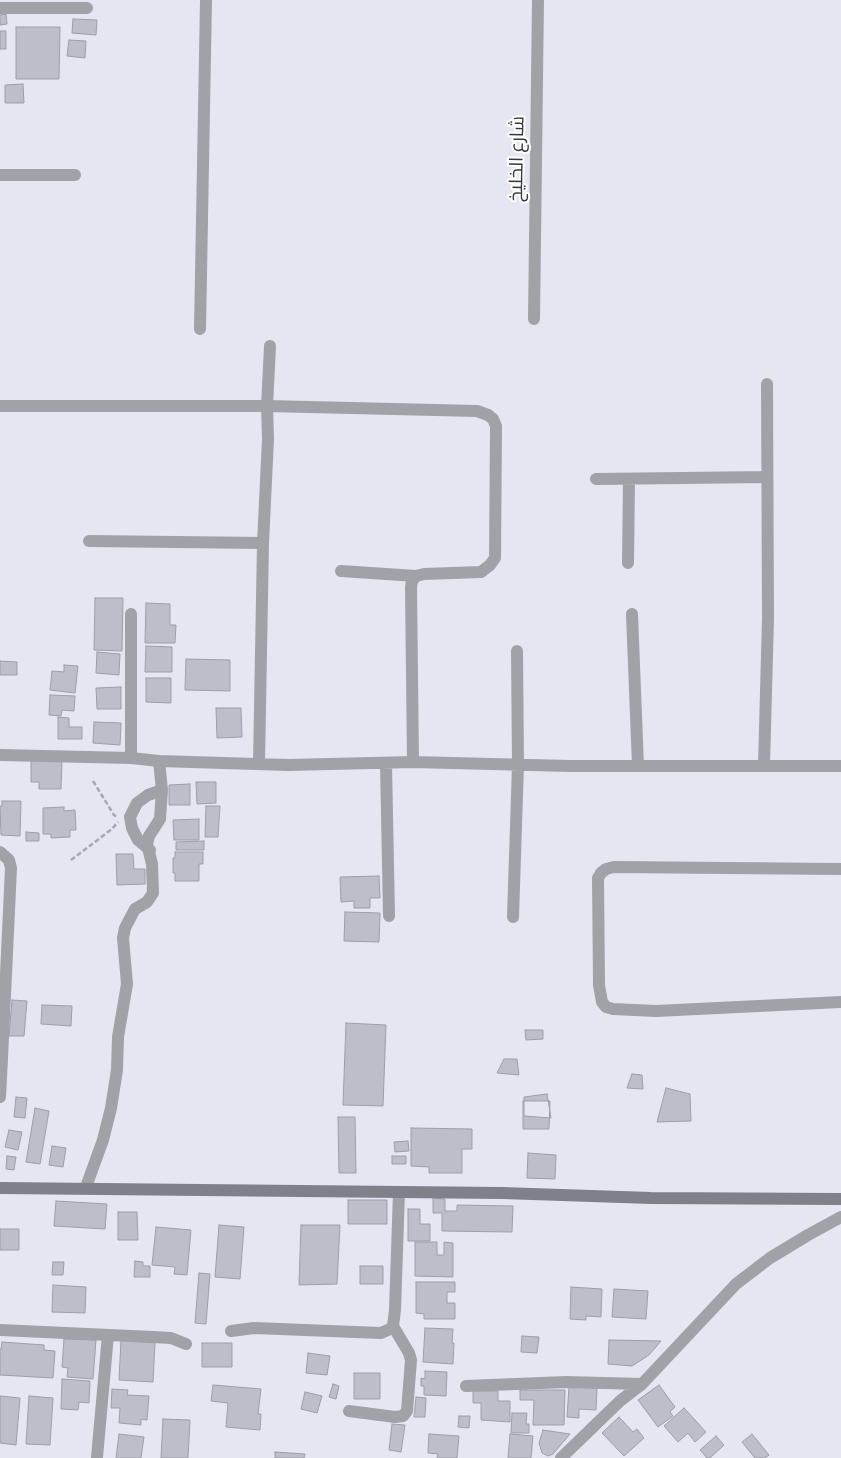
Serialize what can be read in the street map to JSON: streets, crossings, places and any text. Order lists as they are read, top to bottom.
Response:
{
  "streets": {
    "street": ["شارع الخليخ"]
  }
}
